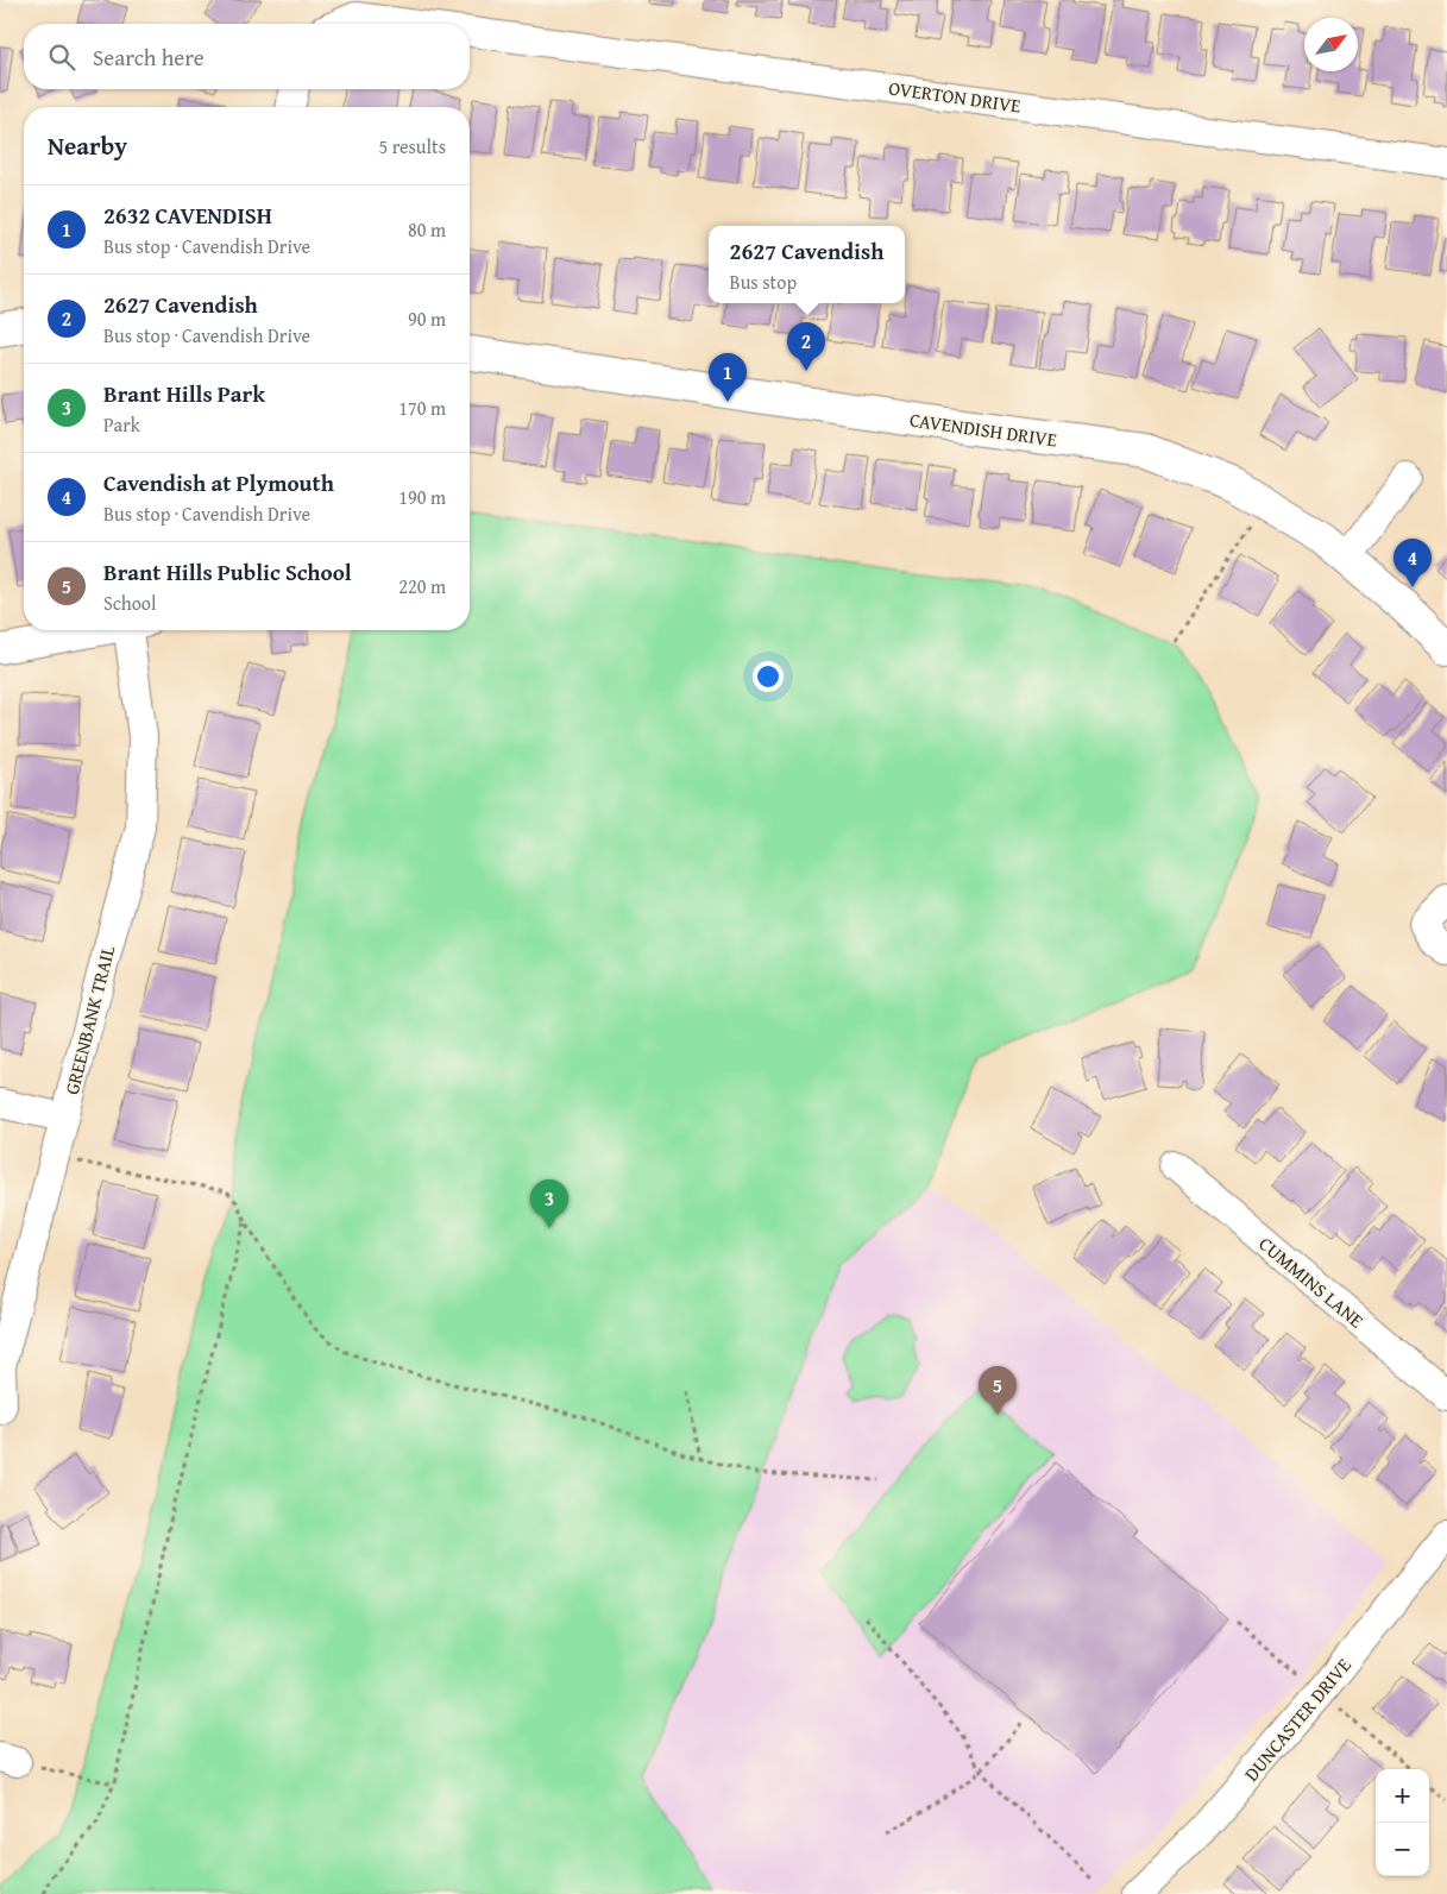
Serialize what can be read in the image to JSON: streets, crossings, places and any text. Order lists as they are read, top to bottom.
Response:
{
  "streets": {
    "street": [
      "OVERTON DRIVE",
      "CAVENDISH DRIVE",
      "GREENBANK TRAIL",
      "CUMMINS LANE",
      "DUNCASTER DRIVE"
    ]
  },
  "north": "top right",
  "page": {
    "search": "Search here",
    "heading": ["Nearby", "5 results"],
    "list": [
      {
        "mark": "1",
        "name": "2632 CAVENDISH",
        "note": "Bus stop · Cavendish Drive",
        "value": "80 m"
      },
      {
        "mark": "2",
        "name": "2627 Cavendish",
        "note": "Bus stop · Cavendish Drive",
        "value": "90 m"
      },
      {
        "mark": "3",
        "name": "Brant Hills Park",
        "note": "Park",
        "value": "170 m"
      },
      {
        "mark": "4",
        "name": "Cavendish at Plymouth",
        "note": "Bus stop · Cavendish Drive",
        "value": "190 m"
      },
      {
        "mark": "5",
        "name": "Brant Hills Public School",
        "note": "School",
        "value": "220 m"
      }
    ],
    "popup": ["2627 Cavendish", "Bus stop"],
    "pins": [
      "2",
      "1",
      "4",
      "3",
      "5"
    ],
    "map_buttons": ["+", "−"]
  }
}
